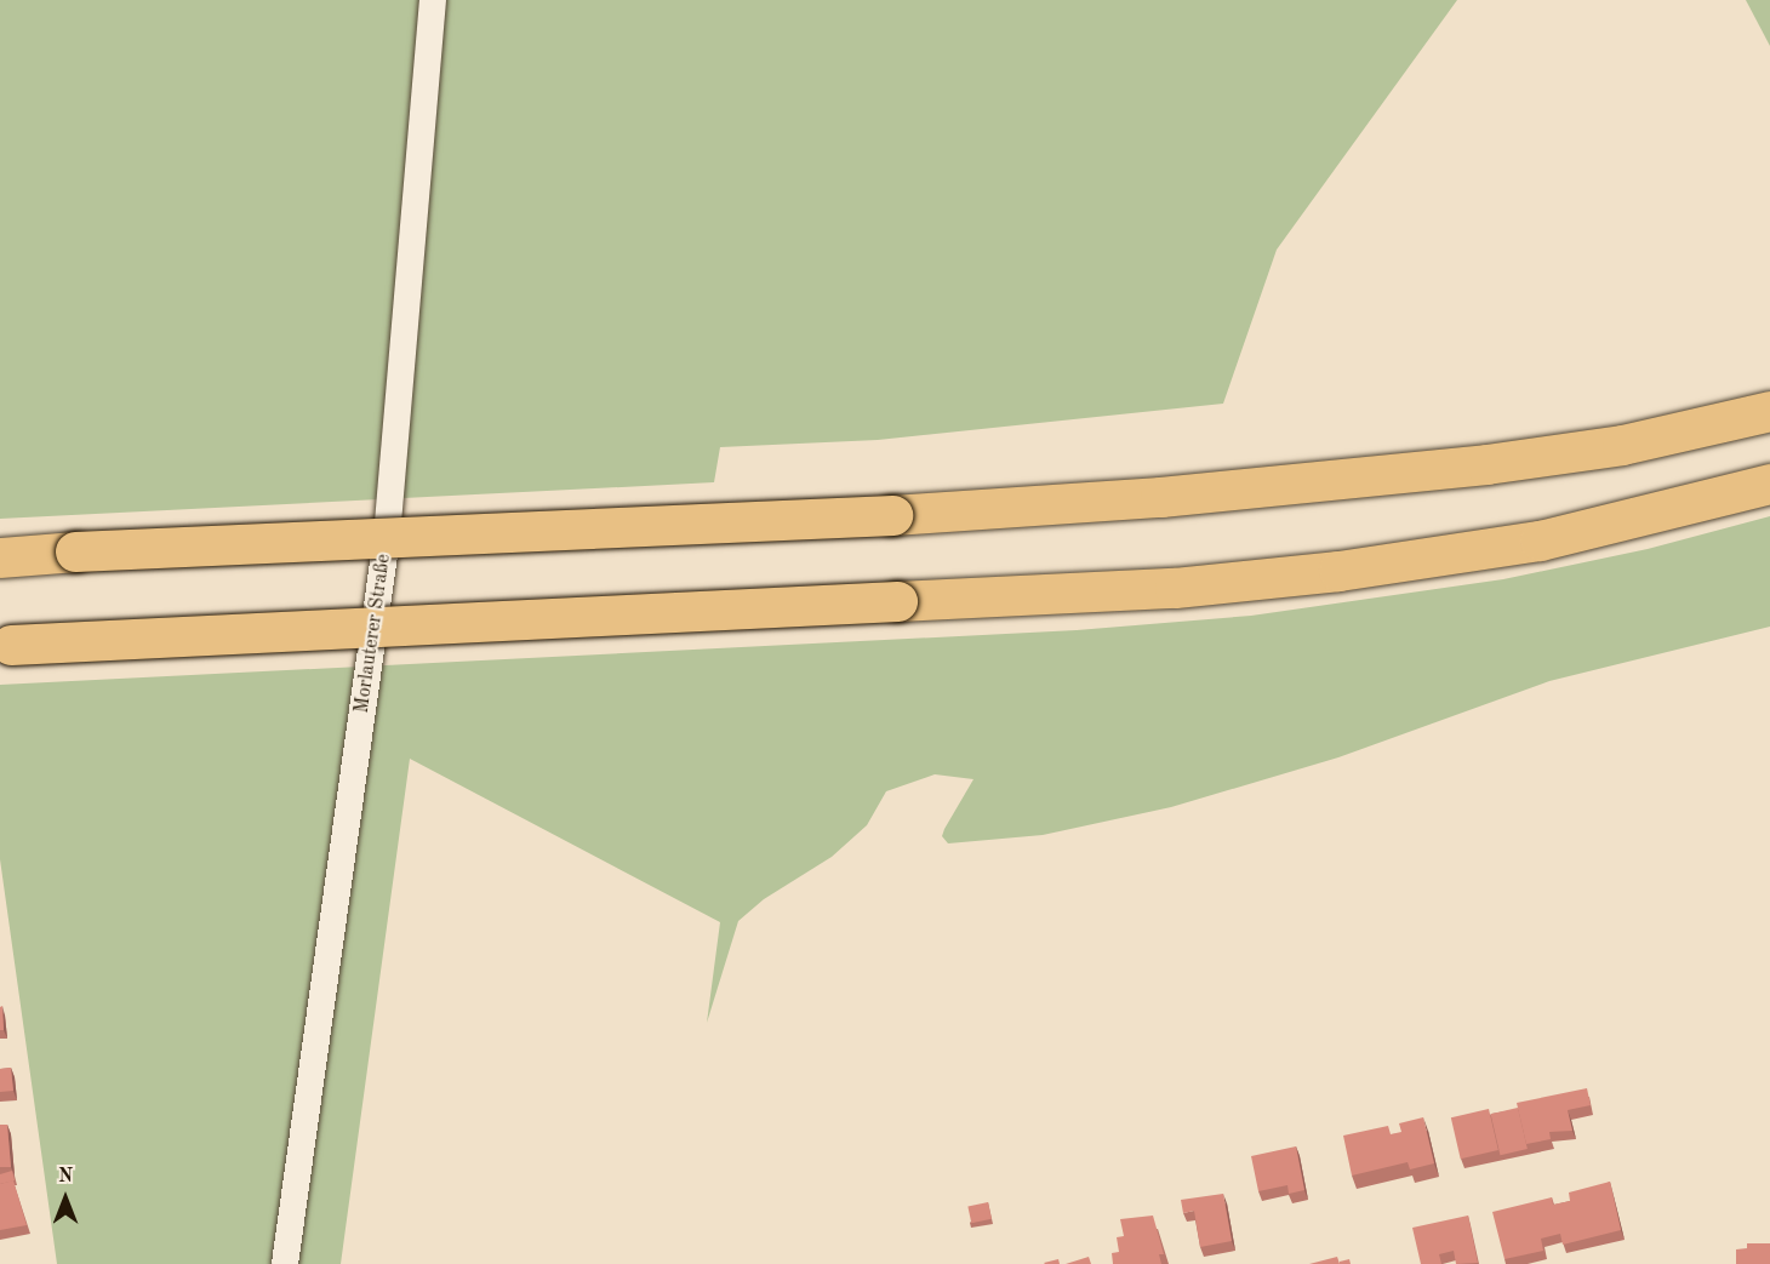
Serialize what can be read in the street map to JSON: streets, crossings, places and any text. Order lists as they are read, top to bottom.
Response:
{
  "streets": {
    "street": ["Morlauterer Straße"]
  },
  "north": "top"
}
